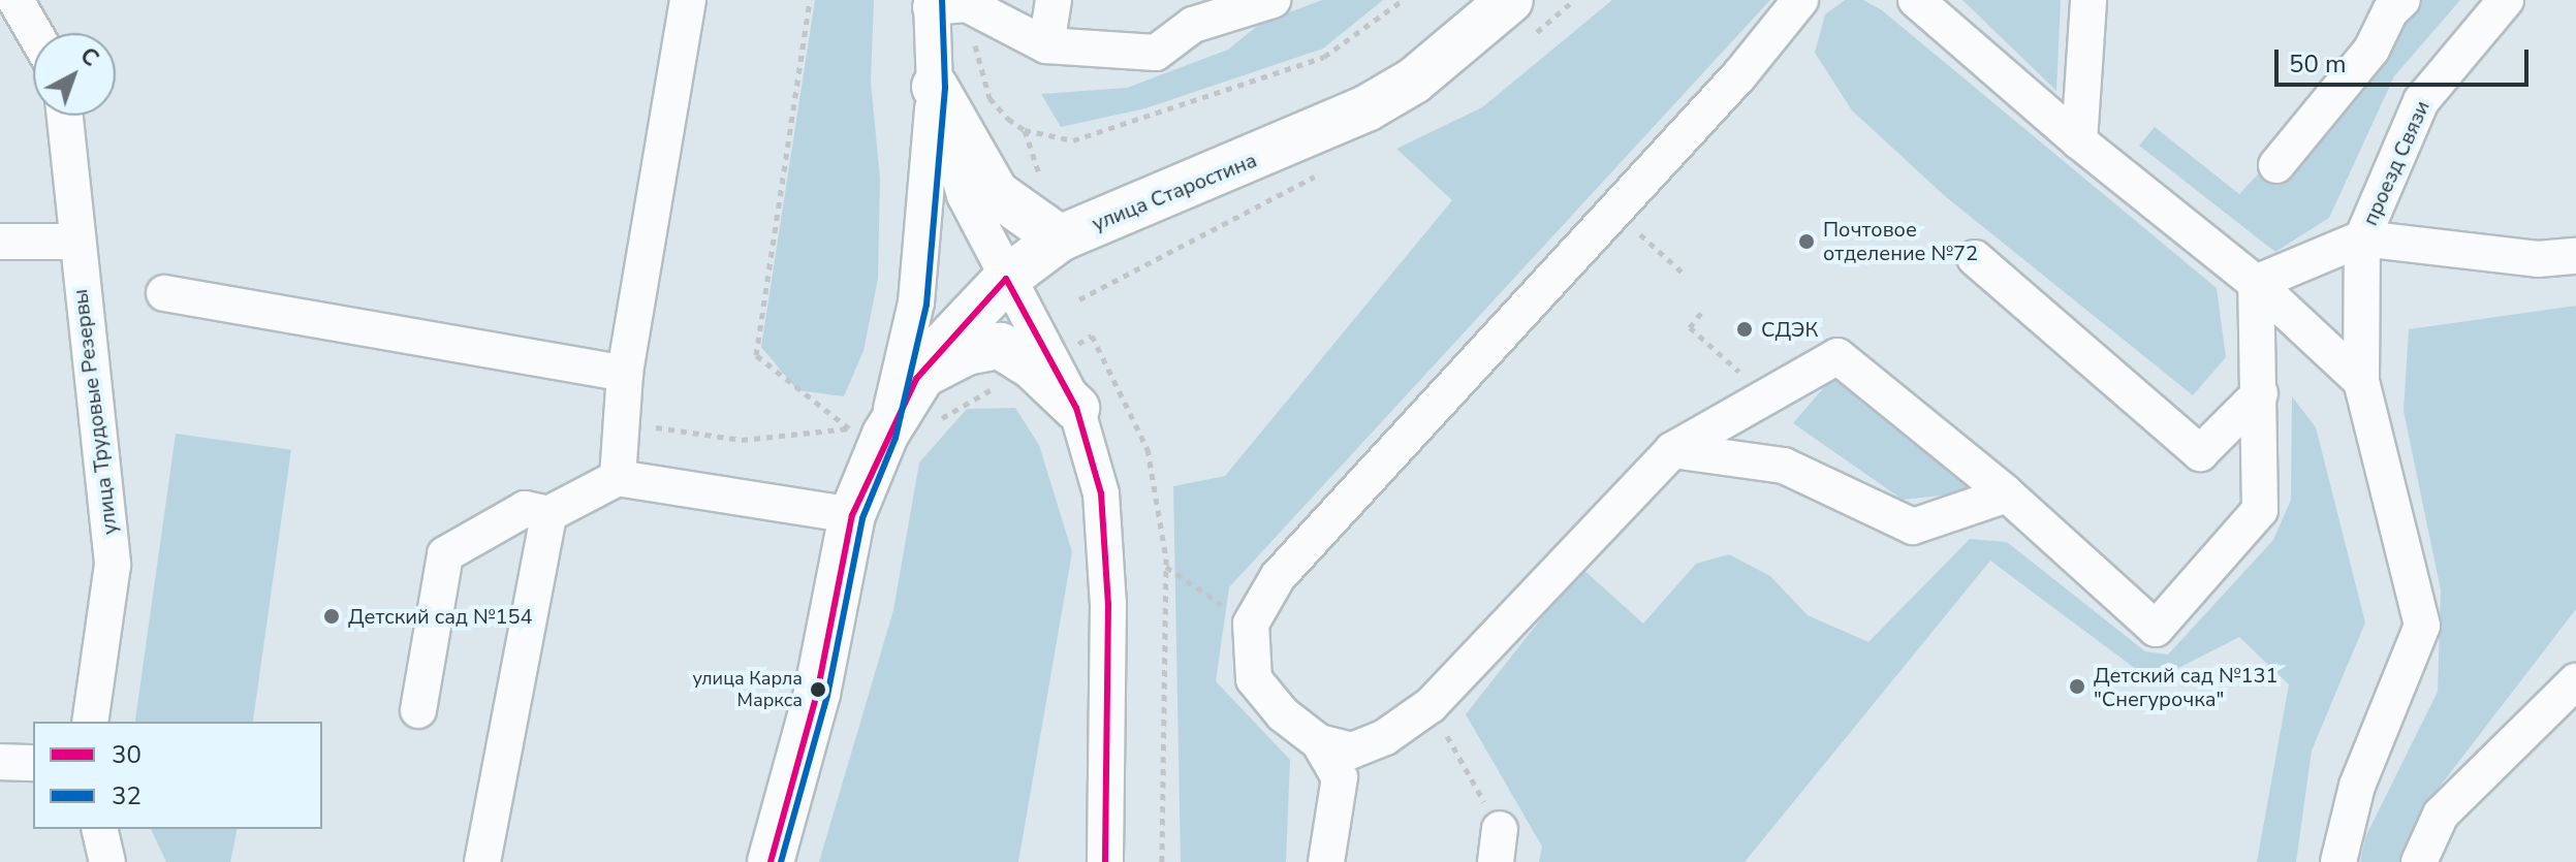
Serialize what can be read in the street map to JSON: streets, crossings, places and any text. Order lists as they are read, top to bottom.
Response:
{
  "streets": {
    "main road": ["улица Старостина"],
    "street": ["проезд Связи", "улица Трудовые Резервы"]
  },
  "places": [
    "Почтовое отделение №72",
    "СДЭК",
    "Детский сад №154",
    "Детский сад №131 \"Снегурочка\"",
    "улица Карла Маркса"
  ],
  "lines": ["transit line 32", "transit line 30"],
  "legend": ["30", "32"],
  "scale_bar": "50 m",
  "north": "top right"
}
